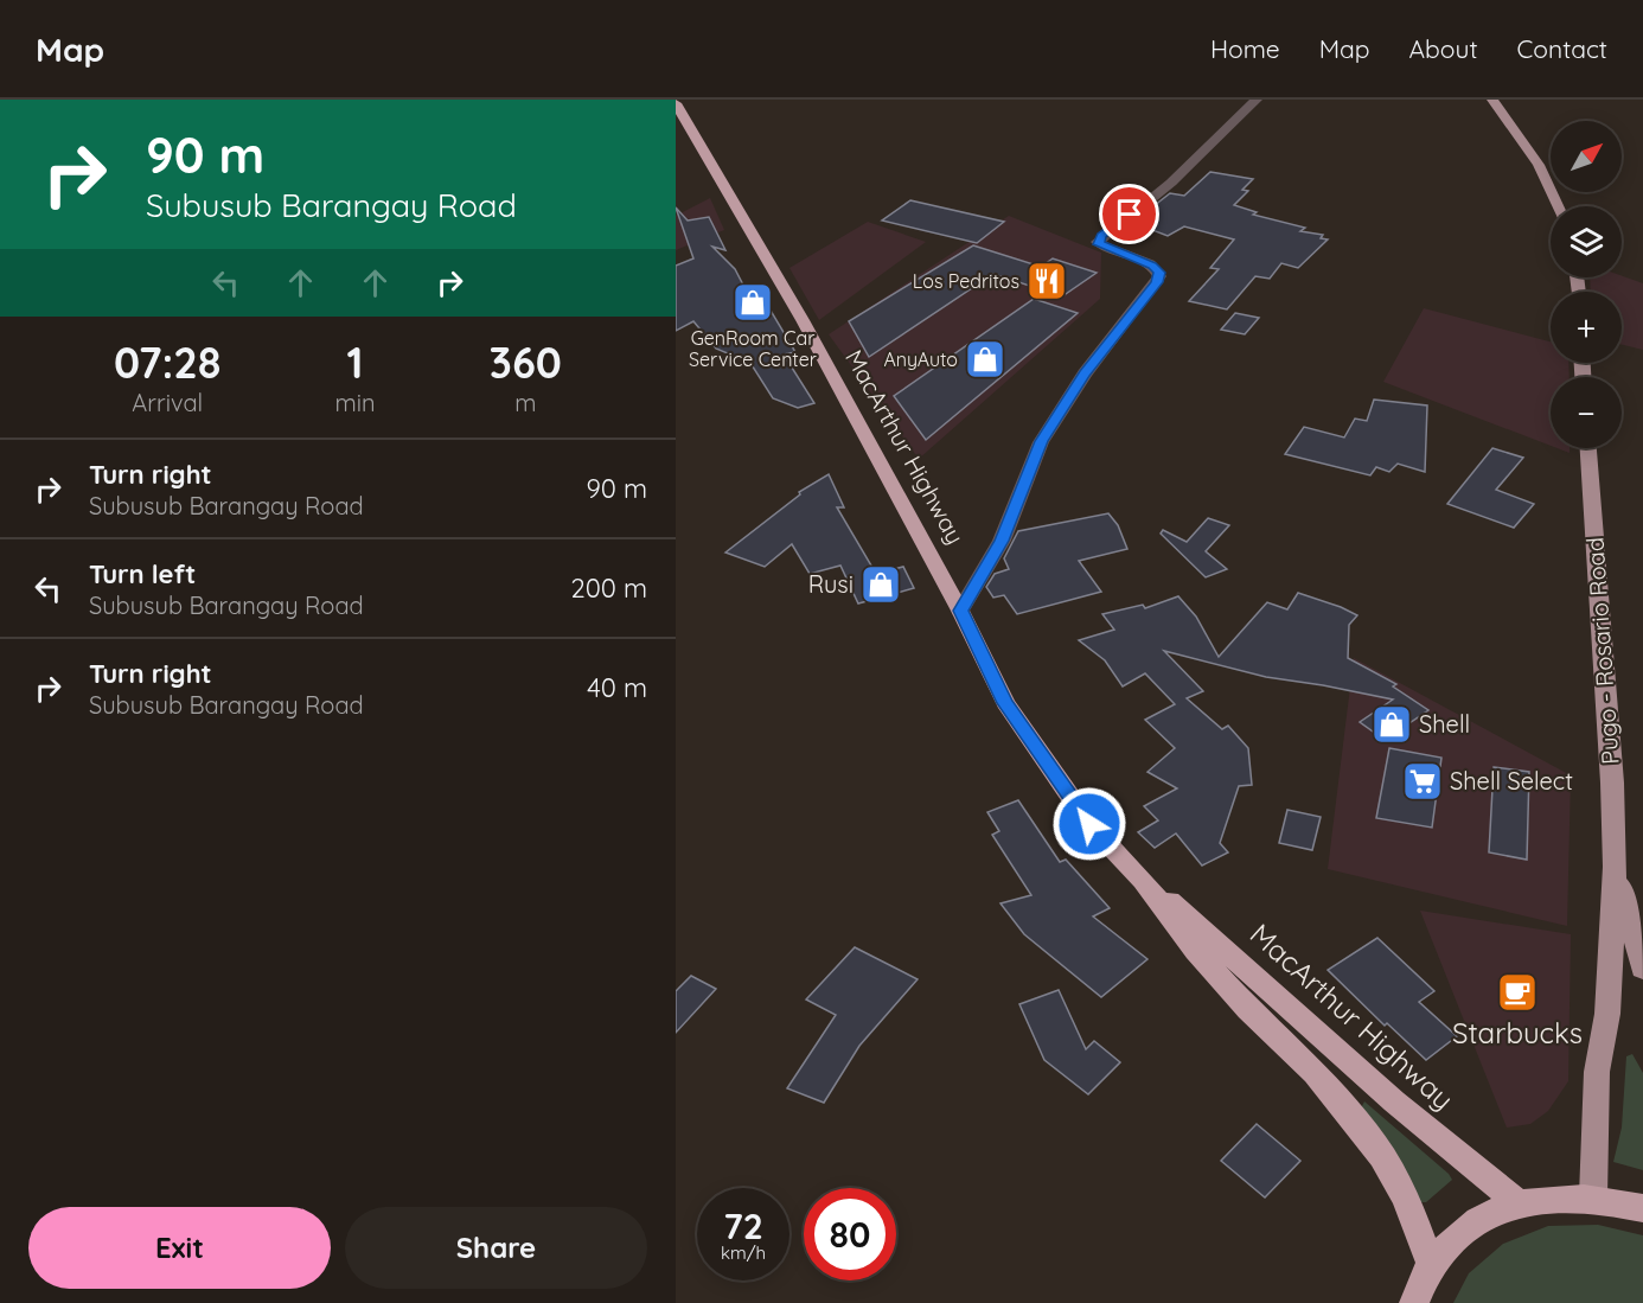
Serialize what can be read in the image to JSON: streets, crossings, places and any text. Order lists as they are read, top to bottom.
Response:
{
  "streets": {
    "highway": ["MacArthur Highway"],
    "main road": ["Pugo - Rosario Road"]
  },
  "places": {
    "restaurant": ["Los Pedritos"],
    "shop": [
      "GenRoom Car Service Center",
      "AnyAuto",
      "Rusi",
      "Shell"
    ],
    "supermarket": ["Shell Select"],
    "cafe": ["Starbucks"]
  },
  "north": "top right",
  "page": {
    "header": "Map",
    "nav": [
      "Home",
      "Map",
      "About",
      "Contact"
    ],
    "turn": ["90 m", "Subusub Barangay Road"],
    "map_buttons": ["+", "−"],
    "eta": [
      "07:28",
      "Arrival",
      "1",
      "min",
      "360",
      "m"
    ],
    "list": [
      {
        "name": "Turn right",
        "note": "Subusub Barangay Road",
        "value": "90 m"
      },
      {
        "name": "Turn left",
        "note": "Subusub Barangay Road",
        "value": "200 m"
      },
      {
        "name": "Turn right",
        "note": "Subusub Barangay Road",
        "value": "40 m"
      }
    ],
    "speed": "72 km/h",
    "limit": "80",
    "buttons": ["Exit", "Share"]
  }
}
